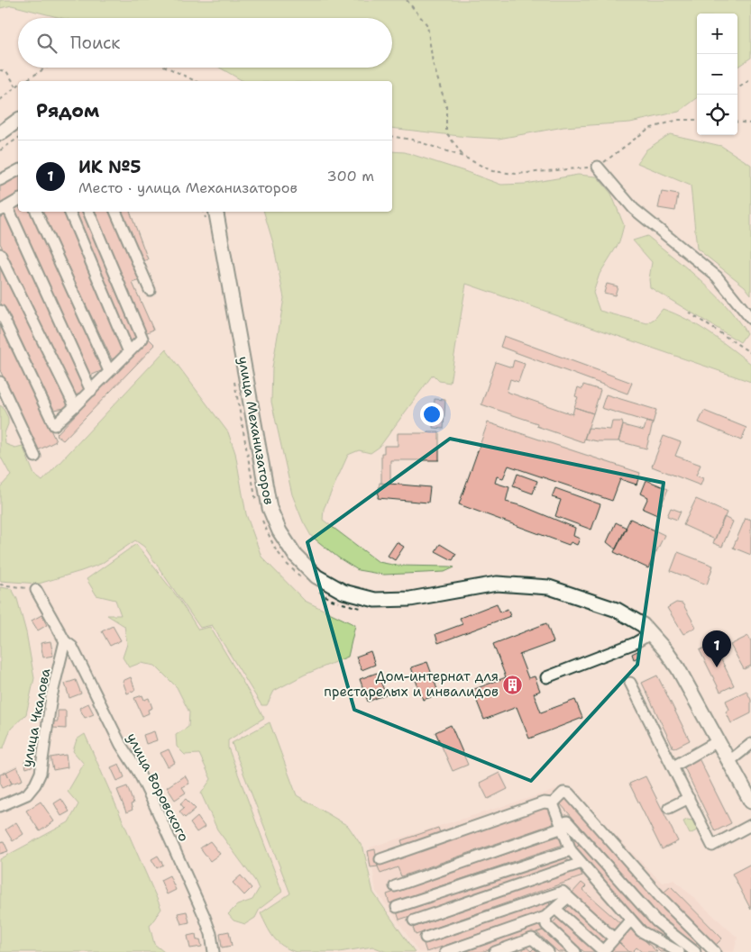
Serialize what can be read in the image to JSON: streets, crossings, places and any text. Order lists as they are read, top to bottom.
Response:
{
  "streets": {
    "main road": ["улица Механизаторов"],
    "street": ["улица Чкалова", "улица Воровского"]
  },
  "crossings": [
    ["улица Чкалова", "улица Воровского"]
  ],
  "places": {
    "building": ["Дом-интернат для престарелых и инвалидов"]
  },
  "page": {
    "map_buttons": ["+", "−"],
    "search": "Поиск",
    "heading": "Рядом",
    "list": [
      {
        "mark": "1",
        "name": "ИК №5",
        "note": "Место · улица Механизаторов",
        "value": "300 m"
      }
    ],
    "pins": "1"
  }
}
